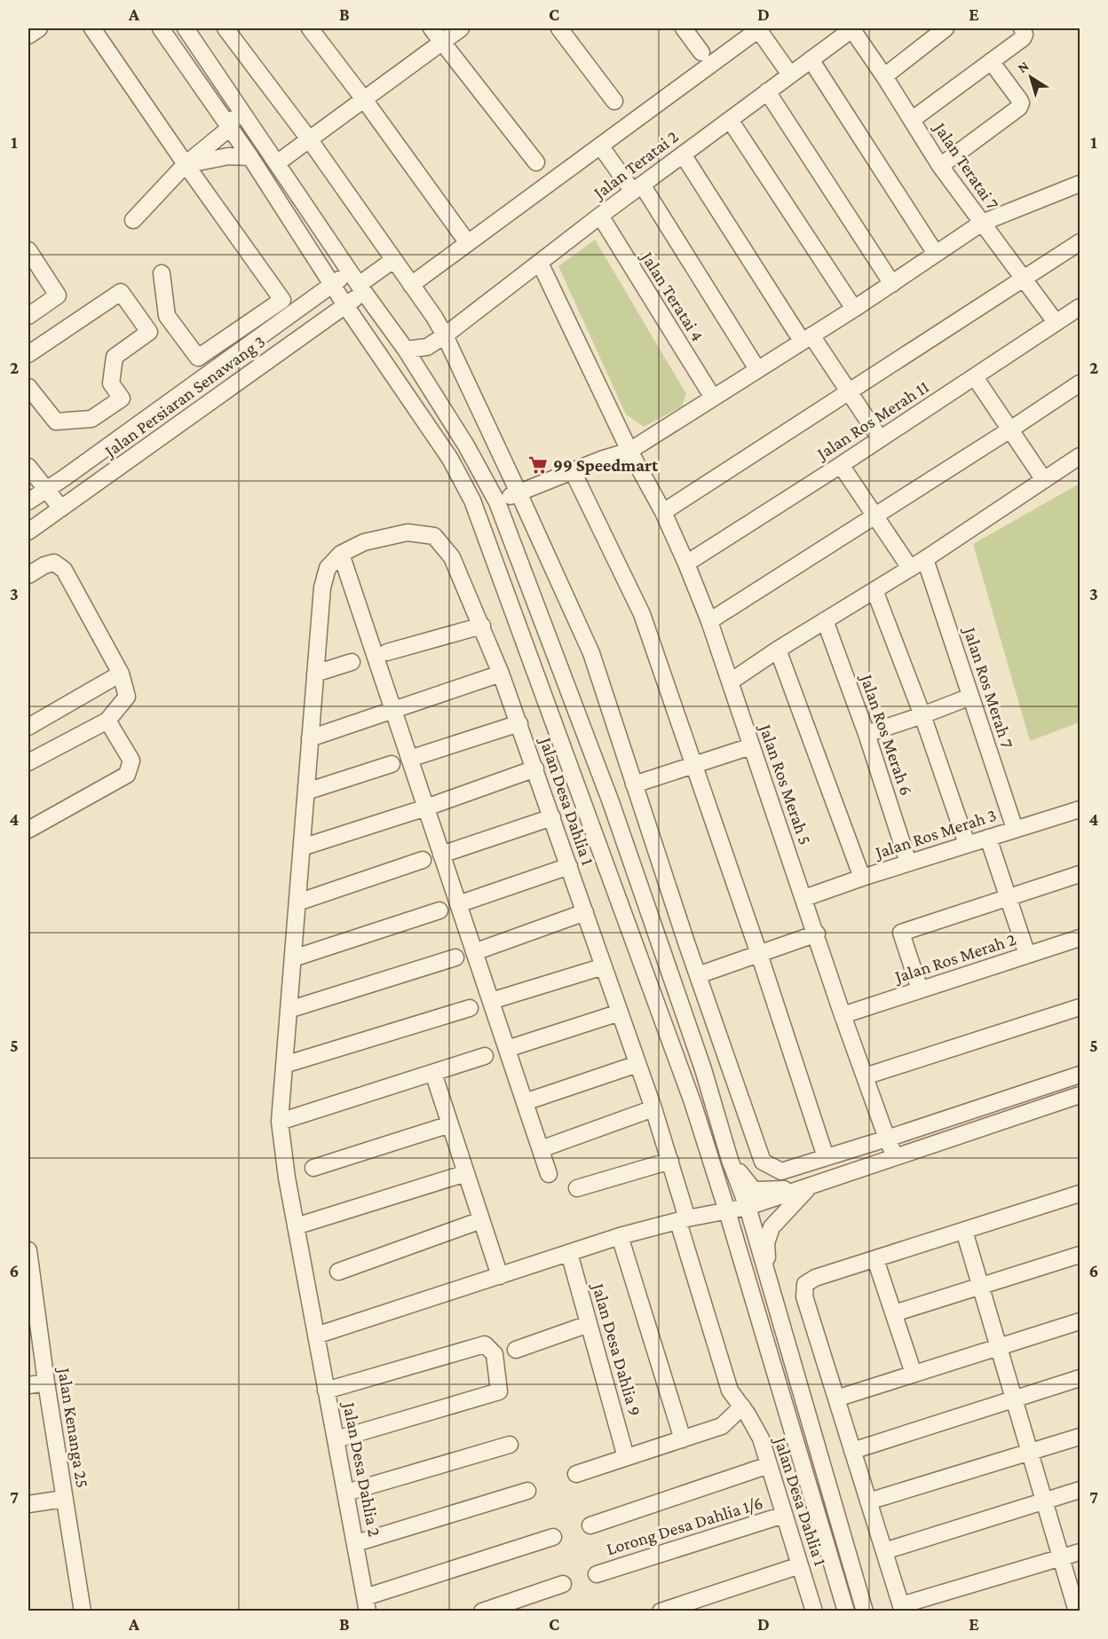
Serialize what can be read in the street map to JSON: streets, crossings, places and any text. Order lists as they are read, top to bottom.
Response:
{
  "streets": {
    "street": [
      "Jalan Teratai 2",
      "Jalan Teratai 7",
      "Jalan Teratai 4",
      "Jalan Persiaran Senawang 3",
      "Jalan Ros Merah 11",
      "Jalan Ros Merah 7",
      "Jalan Ros Merah 6",
      "Jalan Ros Merah 5",
      "Jalan Desa Dahlia 1",
      "Jalan Ros Merah 3",
      "Jalan Ros Merah 2",
      "Jalan Desa Dahlia 9",
      "Jalan Kenanga 25",
      "Jalan Desa Dahlia 2",
      "Lorong Desa Dahlia 1/6"
    ]
  },
  "crossings": [
    ["Jalan Teratai 2", "Jalan Teratai 7"],
    ["Jalan Teratai 2", "Jalan Teratai 4"],
    ["Jalan Teratai 2", "Jalan Ros Merah 5"],
    ["Jalan Teratai 7", "Jalan Ros Merah 11"],
    ["Jalan Ros Merah 11", "Jalan Ros Merah 5"],
    ["Jalan Ros Merah 7", "Jalan Ros Merah 3"],
    ["Jalan Ros Merah 6", "Jalan Ros Merah 3"],
    ["Jalan Ros Merah 5", "Jalan Ros Merah 3"],
    ["Jalan Ros Merah 5", "Jalan Ros Merah 2"],
    ["Jalan Desa Dahlia 1", "Jalan Desa Dahlia 2"],
    ["Jalan Desa Dahlia 1", "Lorong Desa Dahlia 1/6"]
  ],
  "places": {
    "supermarket": ["99 Speedmart"]
  },
  "north": "top left",
  "grid": {
    "columns": [
      "A",
      "B",
      "C",
      "D",
      "E"
    ],
    "rows": [
      "1",
      "2",
      "3",
      "4",
      "5",
      "6",
      "7"
    ]
  }
}
